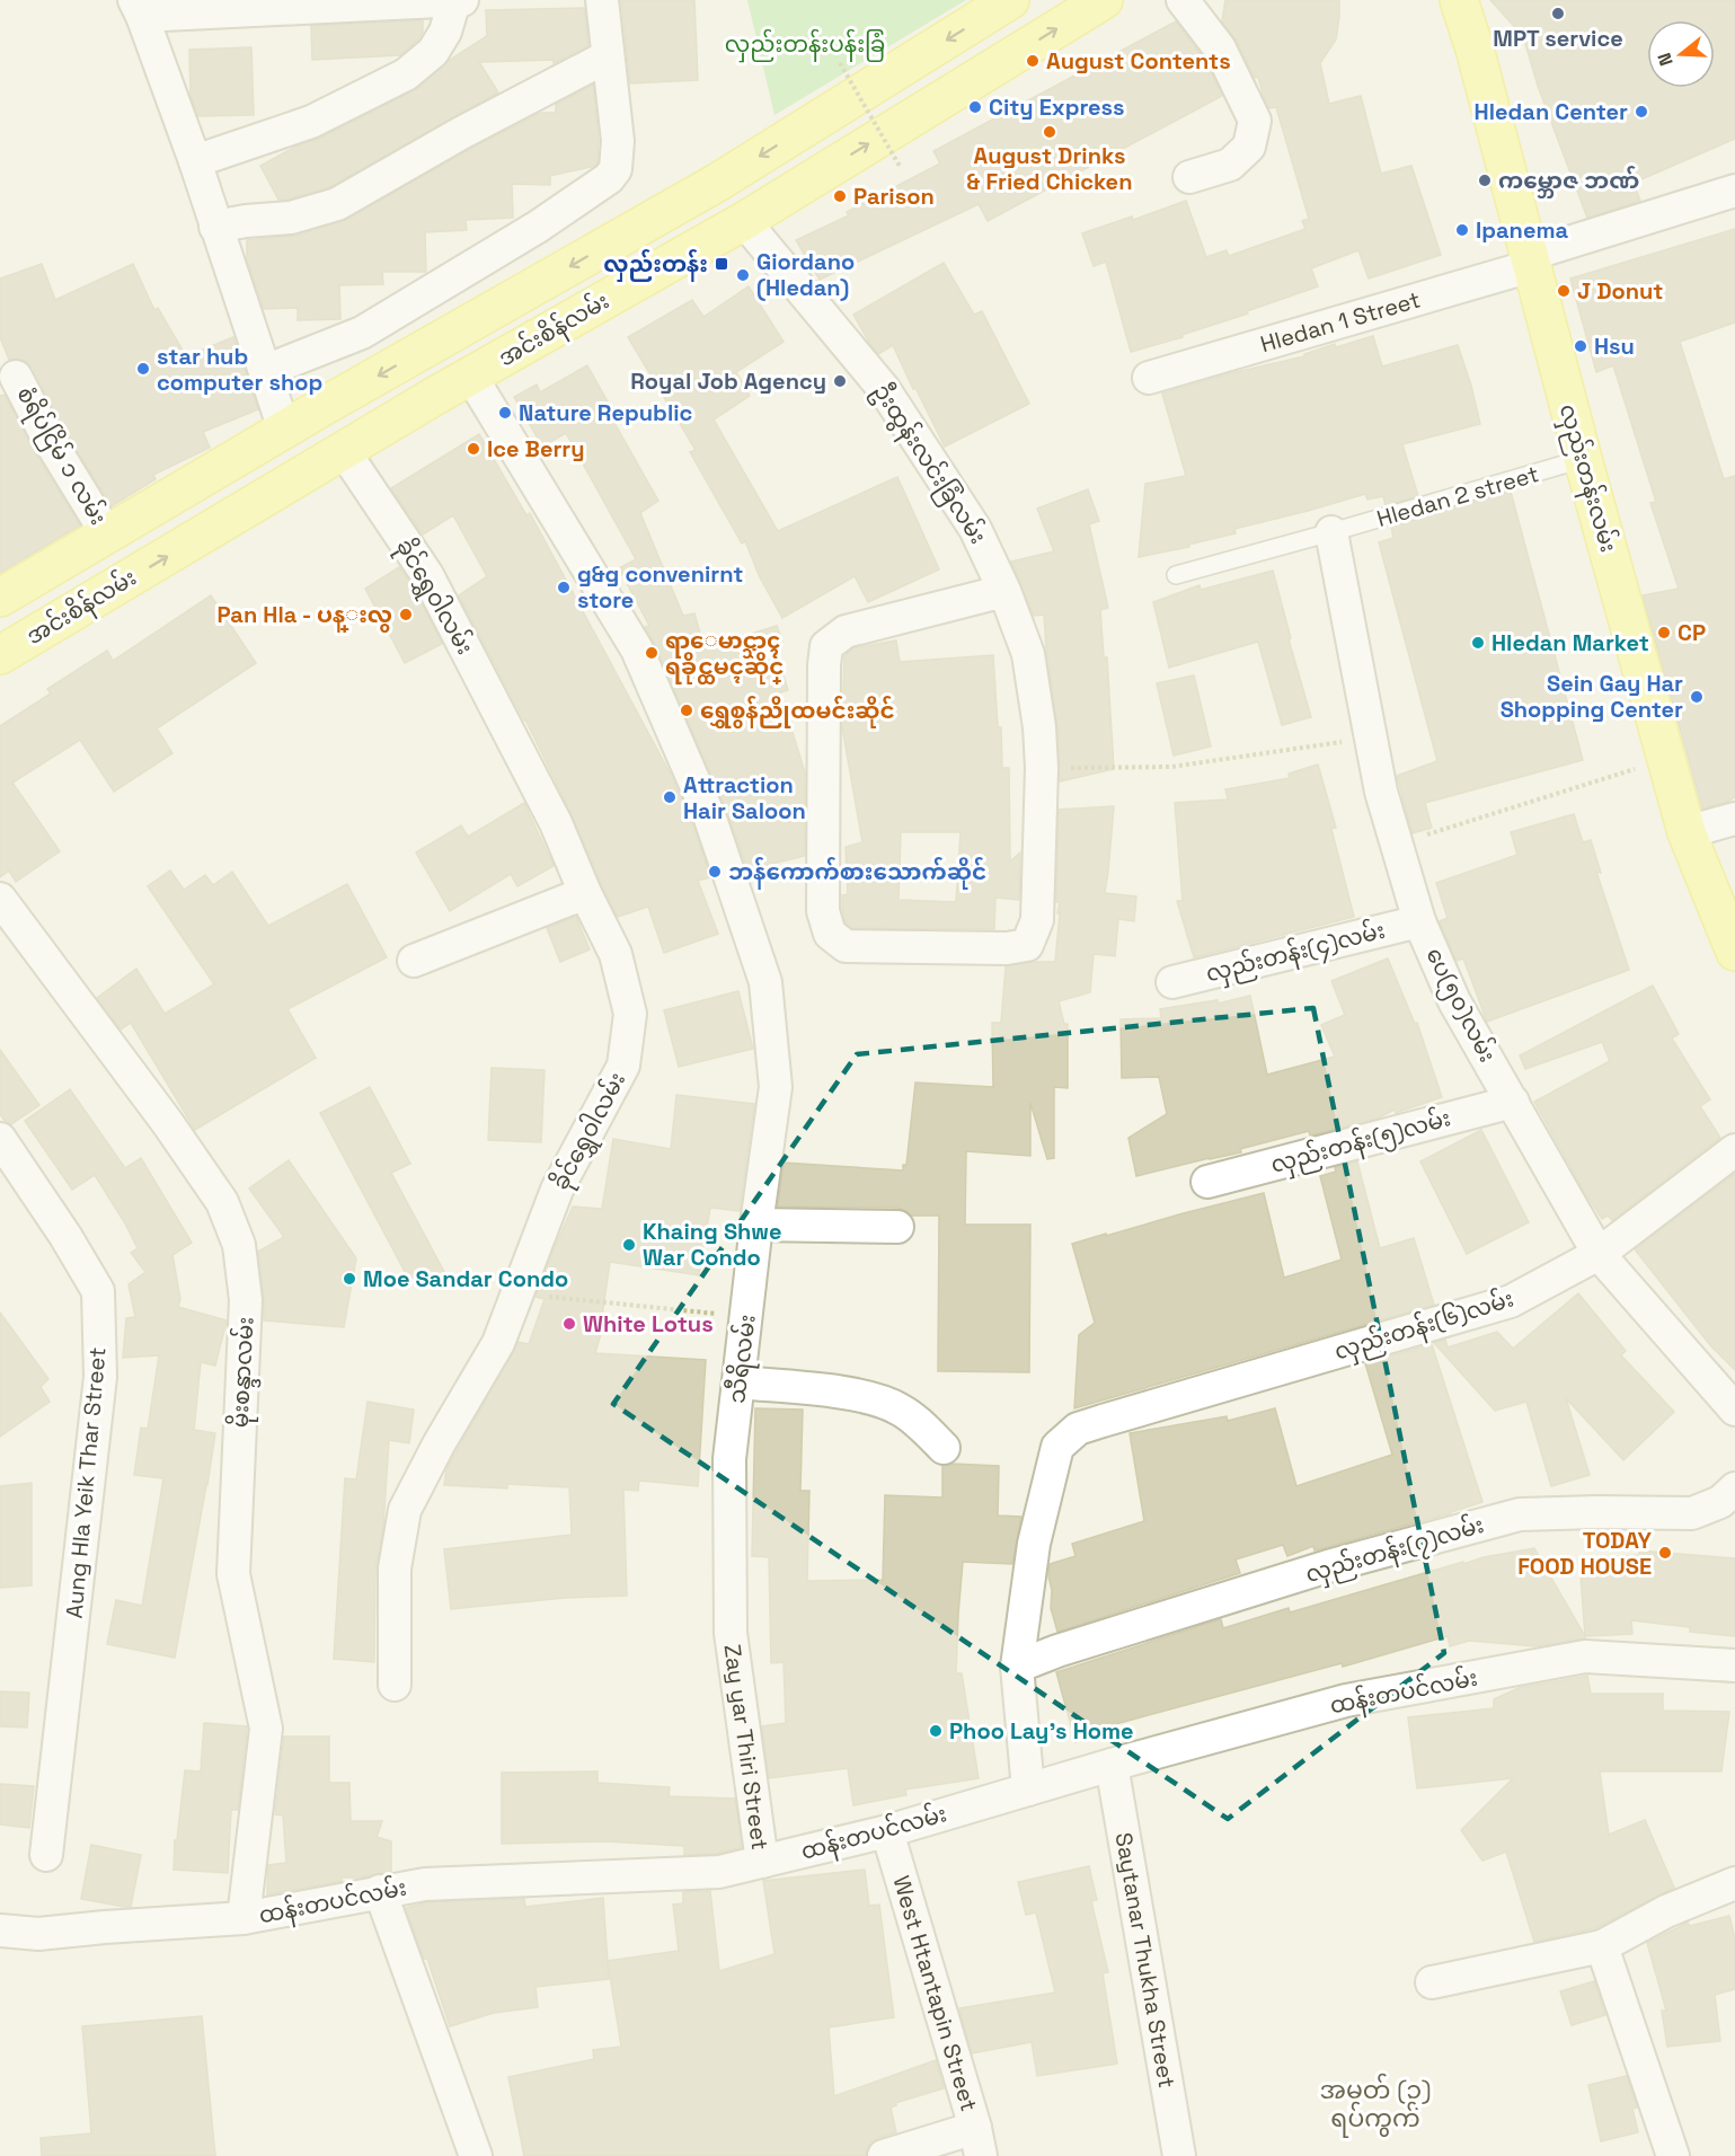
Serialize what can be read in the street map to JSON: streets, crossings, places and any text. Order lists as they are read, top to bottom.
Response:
{
  "streets": {
    "main road": ["အင်းစိန်လမ်း", "လှည်းတန်းလမ်း"],
    "street": [
      "Hledan 1 Street",
      "စံရိပ်ငြိမ် ၁ လမ်း",
      "ဦးထွန်းလင်းခြံလမ်း",
      "ခိုင်ရွှေဝါလမ်း",
      "လှည်းတန်း(၄)လမ်း",
      "ပေ(၅၀)လမ်း",
      "လှည်းတန်း(၅)လမ်း",
      "လှည်းတန်း(၆)လမ်း",
      "သီရိလမ်း",
      "မိုးစန္ဒာလမ်း",
      "Aung Hla Yeik Thar Street",
      "လှည်းတန်း(၇)လမ်း",
      "ထန်းတပင်လမ်း",
      "Zay yar Thiri Street",
      "Saytanar Thukha Street",
      "West Htantapin Street"
    ],
    "lane": ["Hledan 2 street"]
  },
  "crossings": [
    ["Hledan 1 Street", "လှည်းတန်းလမ်း"],
    ["အင်းစိန်လမ်း", "စံရိပ်ငြိမ် ၁ လမ်း"],
    ["အင်းစိန်လမ်း", "ဦးထွန်းလင်းခြံလမ်း"],
    ["အင်းစိန်လမ်း", "ခိုင်ရွှေဝါလမ်း"],
    ["အင်းစိန်လမ်း", "သီရိလမ်း"],
    ["လှည်းတန်းလမ်း", "Hledan 2 street"],
    ["Hledan 2 street", "ပေ(၅၀)လမ်း"],
    ["လှည်းတန်း(၄)လမ်း", "ပေ(၅၀)လမ်း"],
    ["ပေ(၅၀)လမ်း", "လှည်းတန်း(၅)လမ်း"],
    ["ပေ(၅၀)လမ်း", "လှည်းတန်း(၆)လမ်း"],
    ["လှည်းတန်း(၆)လမ်း", "လှည်းတန်း(၇)လမ်း"],
    ["သီရိလမ်း", "Zay yar Thiri Street"],
    ["မိုးစန္ဒာလမ်း", "ထန်းတပင်လမ်း"],
    ["ထန်းတပင်လမ်း", "Zay yar Thiri Street"],
    ["ထန်းတပင်လမ်း", "Saytanar Thukha Street"],
    ["ထန်းတပင်လမ်း", "West Htantapin Street"]
  ],
  "districts": ["အမှတ် (၃) ရပ်ကွက်"],
  "parks": ["လှည်းတန်းပန်းခြံ"],
  "places": {
    "other": [
      "MPT service",
      "August Contents",
      "City Express",
      "Hledan Center",
      "August Drinks & Fried Chicken",
      "ကမ္ဘောဇ ဘဏ်",
      "Parison",
      "Ipanema",
      "Giordano (Hledan)",
      "J Donut",
      "Hsu",
      "star hub computer shop",
      "Royal Job Agency",
      "Nature Republic",
      "Ice Berry",
      "g&g convenirnt store",
      "Pan Hla - ပန္းလွ",
      "CP",
      "Hledan Market",
      "ရာေမာင္သာၚ ရခိုင္ထမင္ၚဆိုင္",
      "Sein Gay Har Shopping Center",
      "ရွှေစွန်ညိုထမင်းဆိုင်",
      "Attraction Hair Saloon",
      "ဘန်ကောက်စားသောက်ဆိုင်",
      "Khaing Shwe War Condo",
      "Moe Sandar Condo",
      "White Lotus",
      "TODAY FOOD HOUSE",
      "Phoo Lay's Home"
    ],
    "transit": ["လှည်းတန်း"]
  },
  "north": "left"
}
